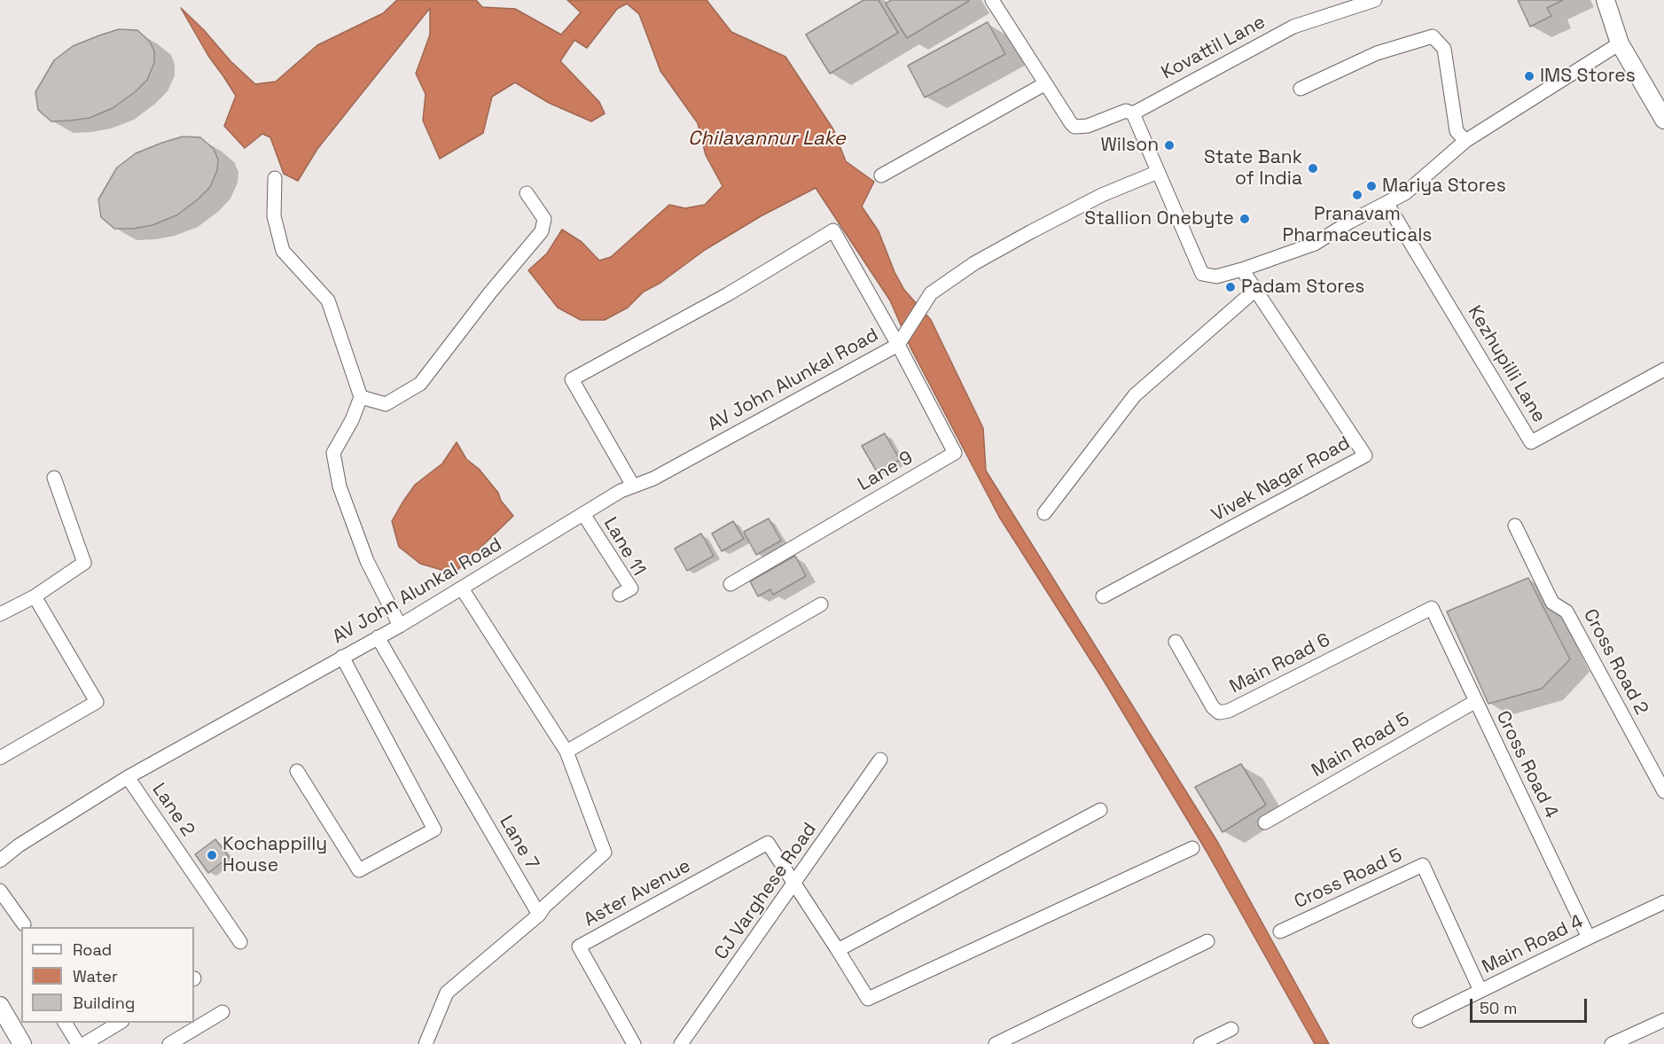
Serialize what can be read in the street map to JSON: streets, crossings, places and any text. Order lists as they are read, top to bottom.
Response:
{
  "streets": {
    "street": [
      "Kovattil Lane",
      "Kezhupilli Lane",
      "AV John Alunkal Road",
      "Lane 9",
      "Vivek Nagar Road",
      "Lane 11",
      "Cross Road 2",
      "Main Road 6",
      "Main Road 5",
      "Cross Road 4",
      "Lane 2",
      "Lane 7",
      "Cross Road 5",
      "CJ Varghese Road",
      "Aster Avenue",
      "Main Road 4"
    ]
  },
  "crossings": [
    ["AV John Alunkal Road", "Lane 9"],
    ["AV John Alunkal Road", "Lane 11"],
    ["AV John Alunkal Road", "Lane 2"],
    ["AV John Alunkal Road", "Lane 7"],
    ["Main Road 6", "Cross Road 4"],
    ["Main Road 5", "Cross Road 4"],
    ["Cross Road 4", "Main Road 4"],
    ["Cross Road 5", "Main Road 4"],
    ["CJ Varghese Road", "Aster Avenue"]
  ],
  "water": ["Chilavannur Lake"],
  "places": [
    "IMS Stores",
    "Wilson",
    "State Bank of India",
    "Mariya Stores",
    "Pranavam Pharmaceuticals",
    "Stallion Onebyte",
    "Padam Stores",
    "Kochappilly House"
  ],
  "legend": ["Road", "Water", "Building"],
  "scale_bar": "50 m"
}
